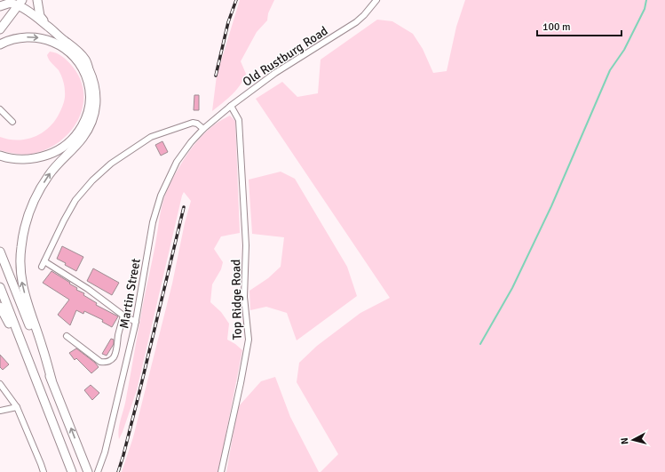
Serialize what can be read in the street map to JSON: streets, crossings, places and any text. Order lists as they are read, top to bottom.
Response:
{
  "streets": {
    "street": ["Old Rustburg Road", "Martin Street", "Top Ridge Road"]
  },
  "crossings": [
    ["Old Rustburg Road", "Martin Street"],
    ["Old Rustburg Road", "Top Ridge Road"]
  ],
  "scale_bar": "100 m",
  "north": "left"
}
